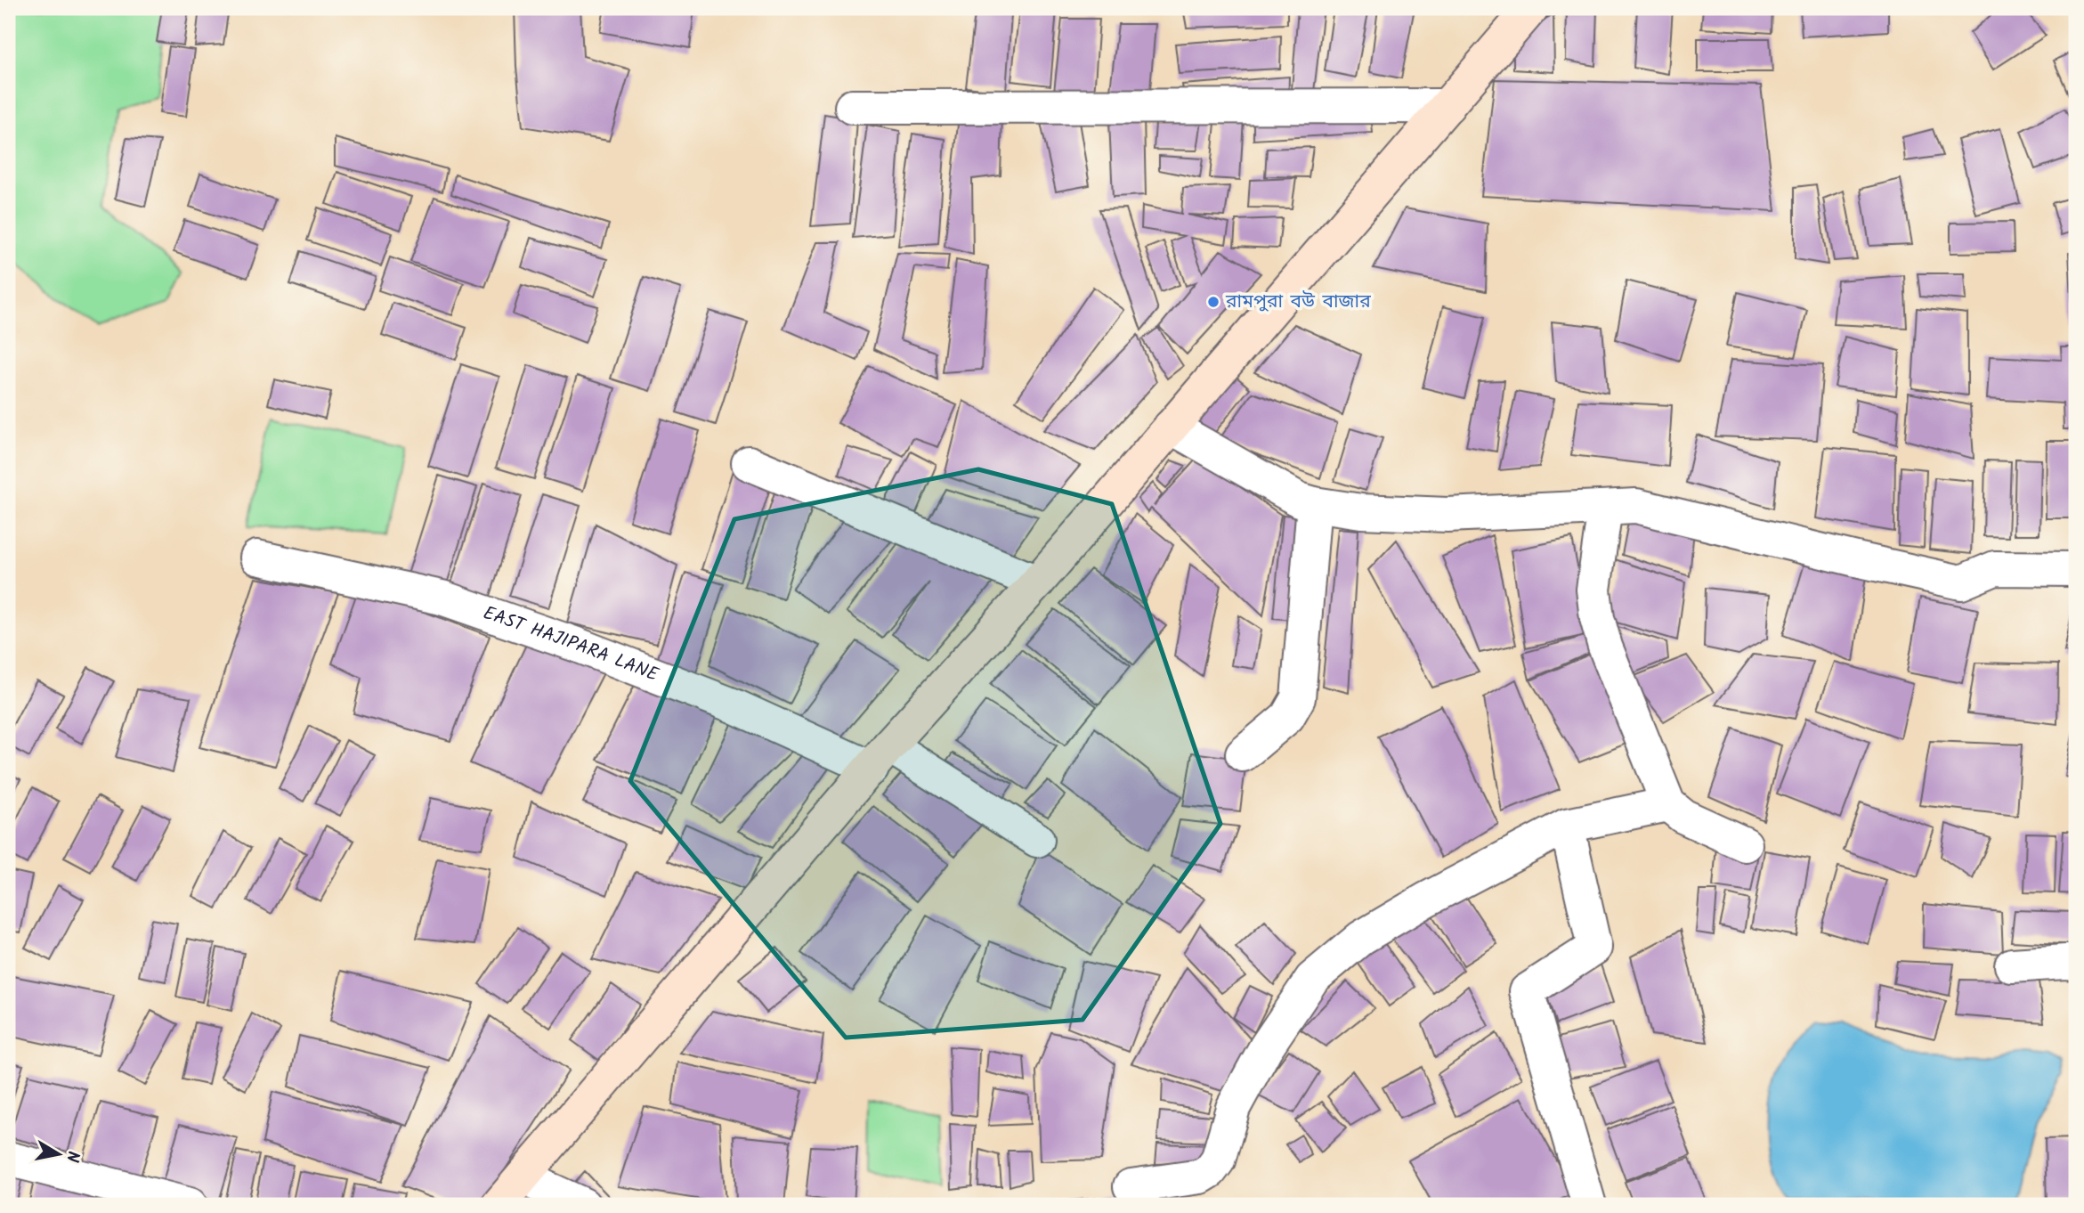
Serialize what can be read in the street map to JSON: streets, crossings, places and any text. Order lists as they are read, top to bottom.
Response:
{
  "streets": {
    "street": ["EAST HAJIPARA LANE"]
  },
  "places": ["রামপুরা বউ বাজার"],
  "north": "right"
}
